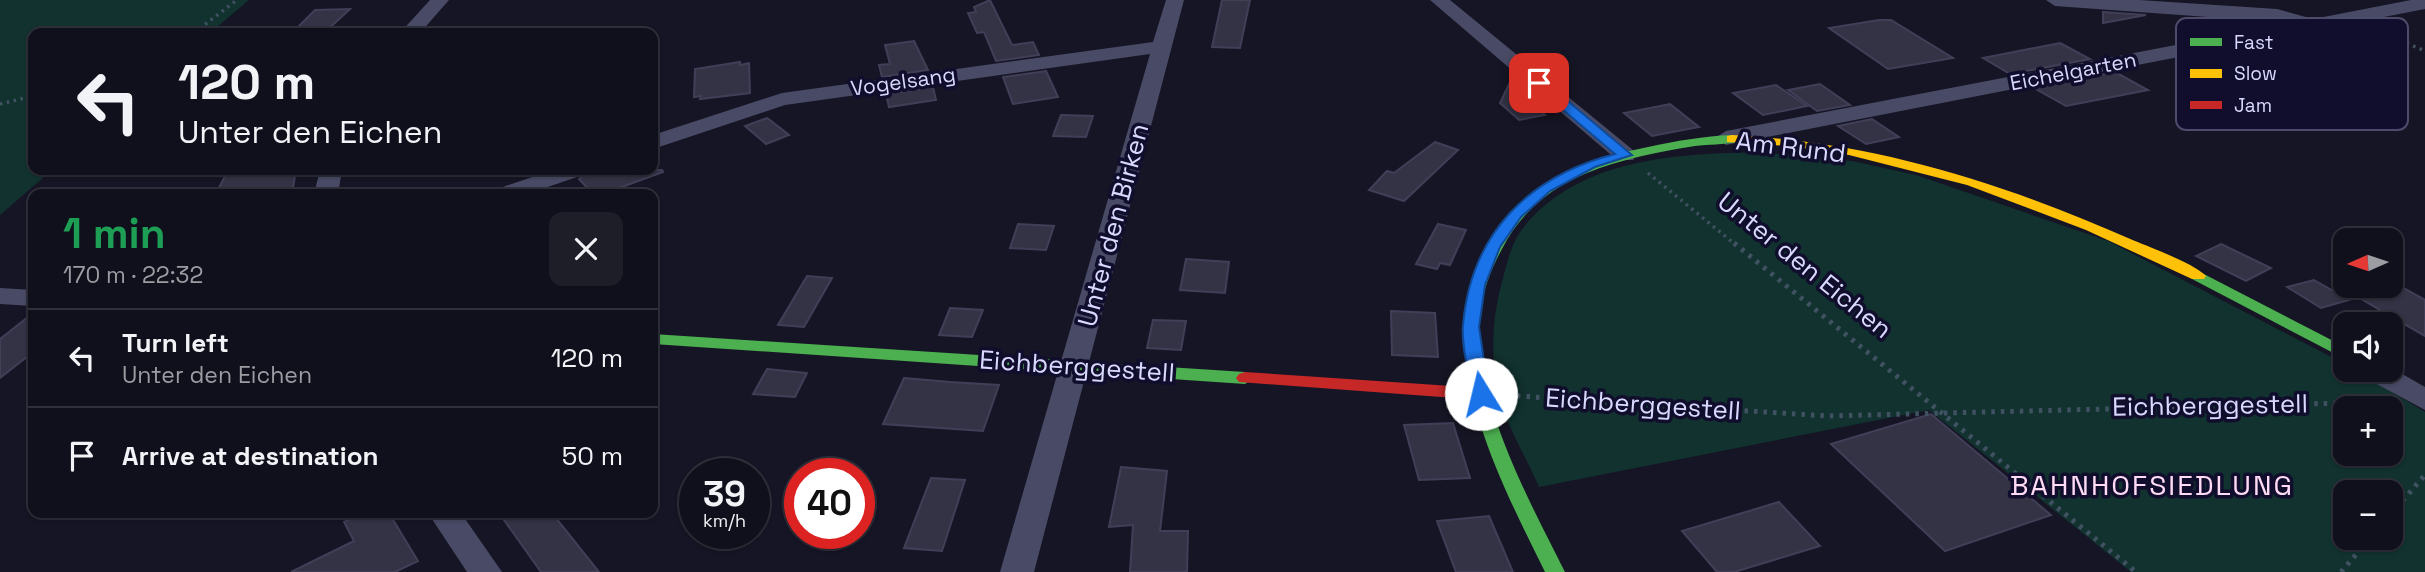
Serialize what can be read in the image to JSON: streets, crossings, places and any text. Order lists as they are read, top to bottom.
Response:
{
  "streets": {
    "street": [
      "Eichelgarten",
      "Vogelsang",
      "Am Rund",
      "Unter den Birken",
      "Eichberggestell"
    ],
    "path": ["Unter den Eichen"]
  },
  "crossings": [
    ["Eichelgarten", "Am Rund"],
    ["Vogelsang", "Unter den Birken"],
    ["Am Rund", "Unter den Eichen"],
    ["Am Rund", "Eichberggestell"],
    ["Unter den Birken", "Eichberggestell"],
    ["Unter den Eichen", "Eichberggestell"]
  ],
  "districts": ["BAHNHOFSIEDLUNG"],
  "legend": ["Fast", "Slow", "Jam"],
  "north": "left",
  "page": {
    "turn": ["120 m", "Unter den Eichen"],
    "heading": ["1 min", "170 m · 22:32"],
    "map_buttons": ["+", "−"],
    "list": [
      {
        "name": "Turn left",
        "note": "Unter den Eichen",
        "value": "120 m"
      },
      {
        "name": "Arrive at destination",
        "value": "50 m"
      }
    ],
    "speed": "39 km/h",
    "limit": "40"
  }
}
